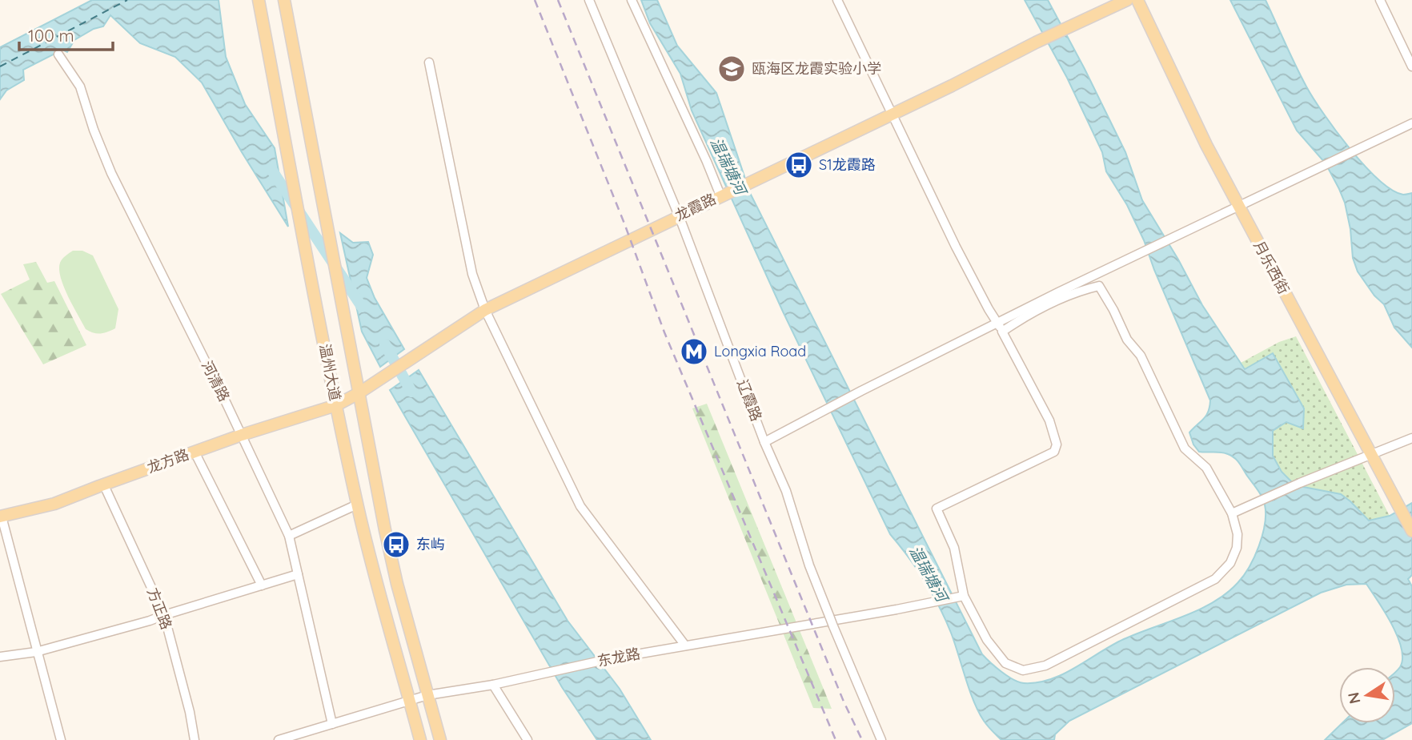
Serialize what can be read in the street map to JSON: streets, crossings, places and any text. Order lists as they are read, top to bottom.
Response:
{
  "streets": {
    "main road": [
      "龙霞路",
      "月乐西街",
      "温州大道",
      "龙方路"
    ],
    "street": [
      "河清路",
      "辽霞路",
      "方正路",
      "东龙路"
    ]
  },
  "crossings": [
    ["龙霞路", "温州大道"],
    ["龙霞路", "辽霞路"],
    ["龙霞路", "龙方路"],
    ["温州大道", "龙方路"],
    ["温州大道", "东龙路"],
    ["河清路", "龙方路"],
    ["河清路", "东龙路"],
    ["龙方路", "方正路"]
  ],
  "water": ["温瑞塘河"],
  "places": {
    "school or university": ["瓯海区龙霞实验小学"],
    "bus stop": ["S1龙霞路", "东屿"],
    "metro station": ["Longxia Road"]
  },
  "scale_bar": "100 m",
  "north": "left"
}
